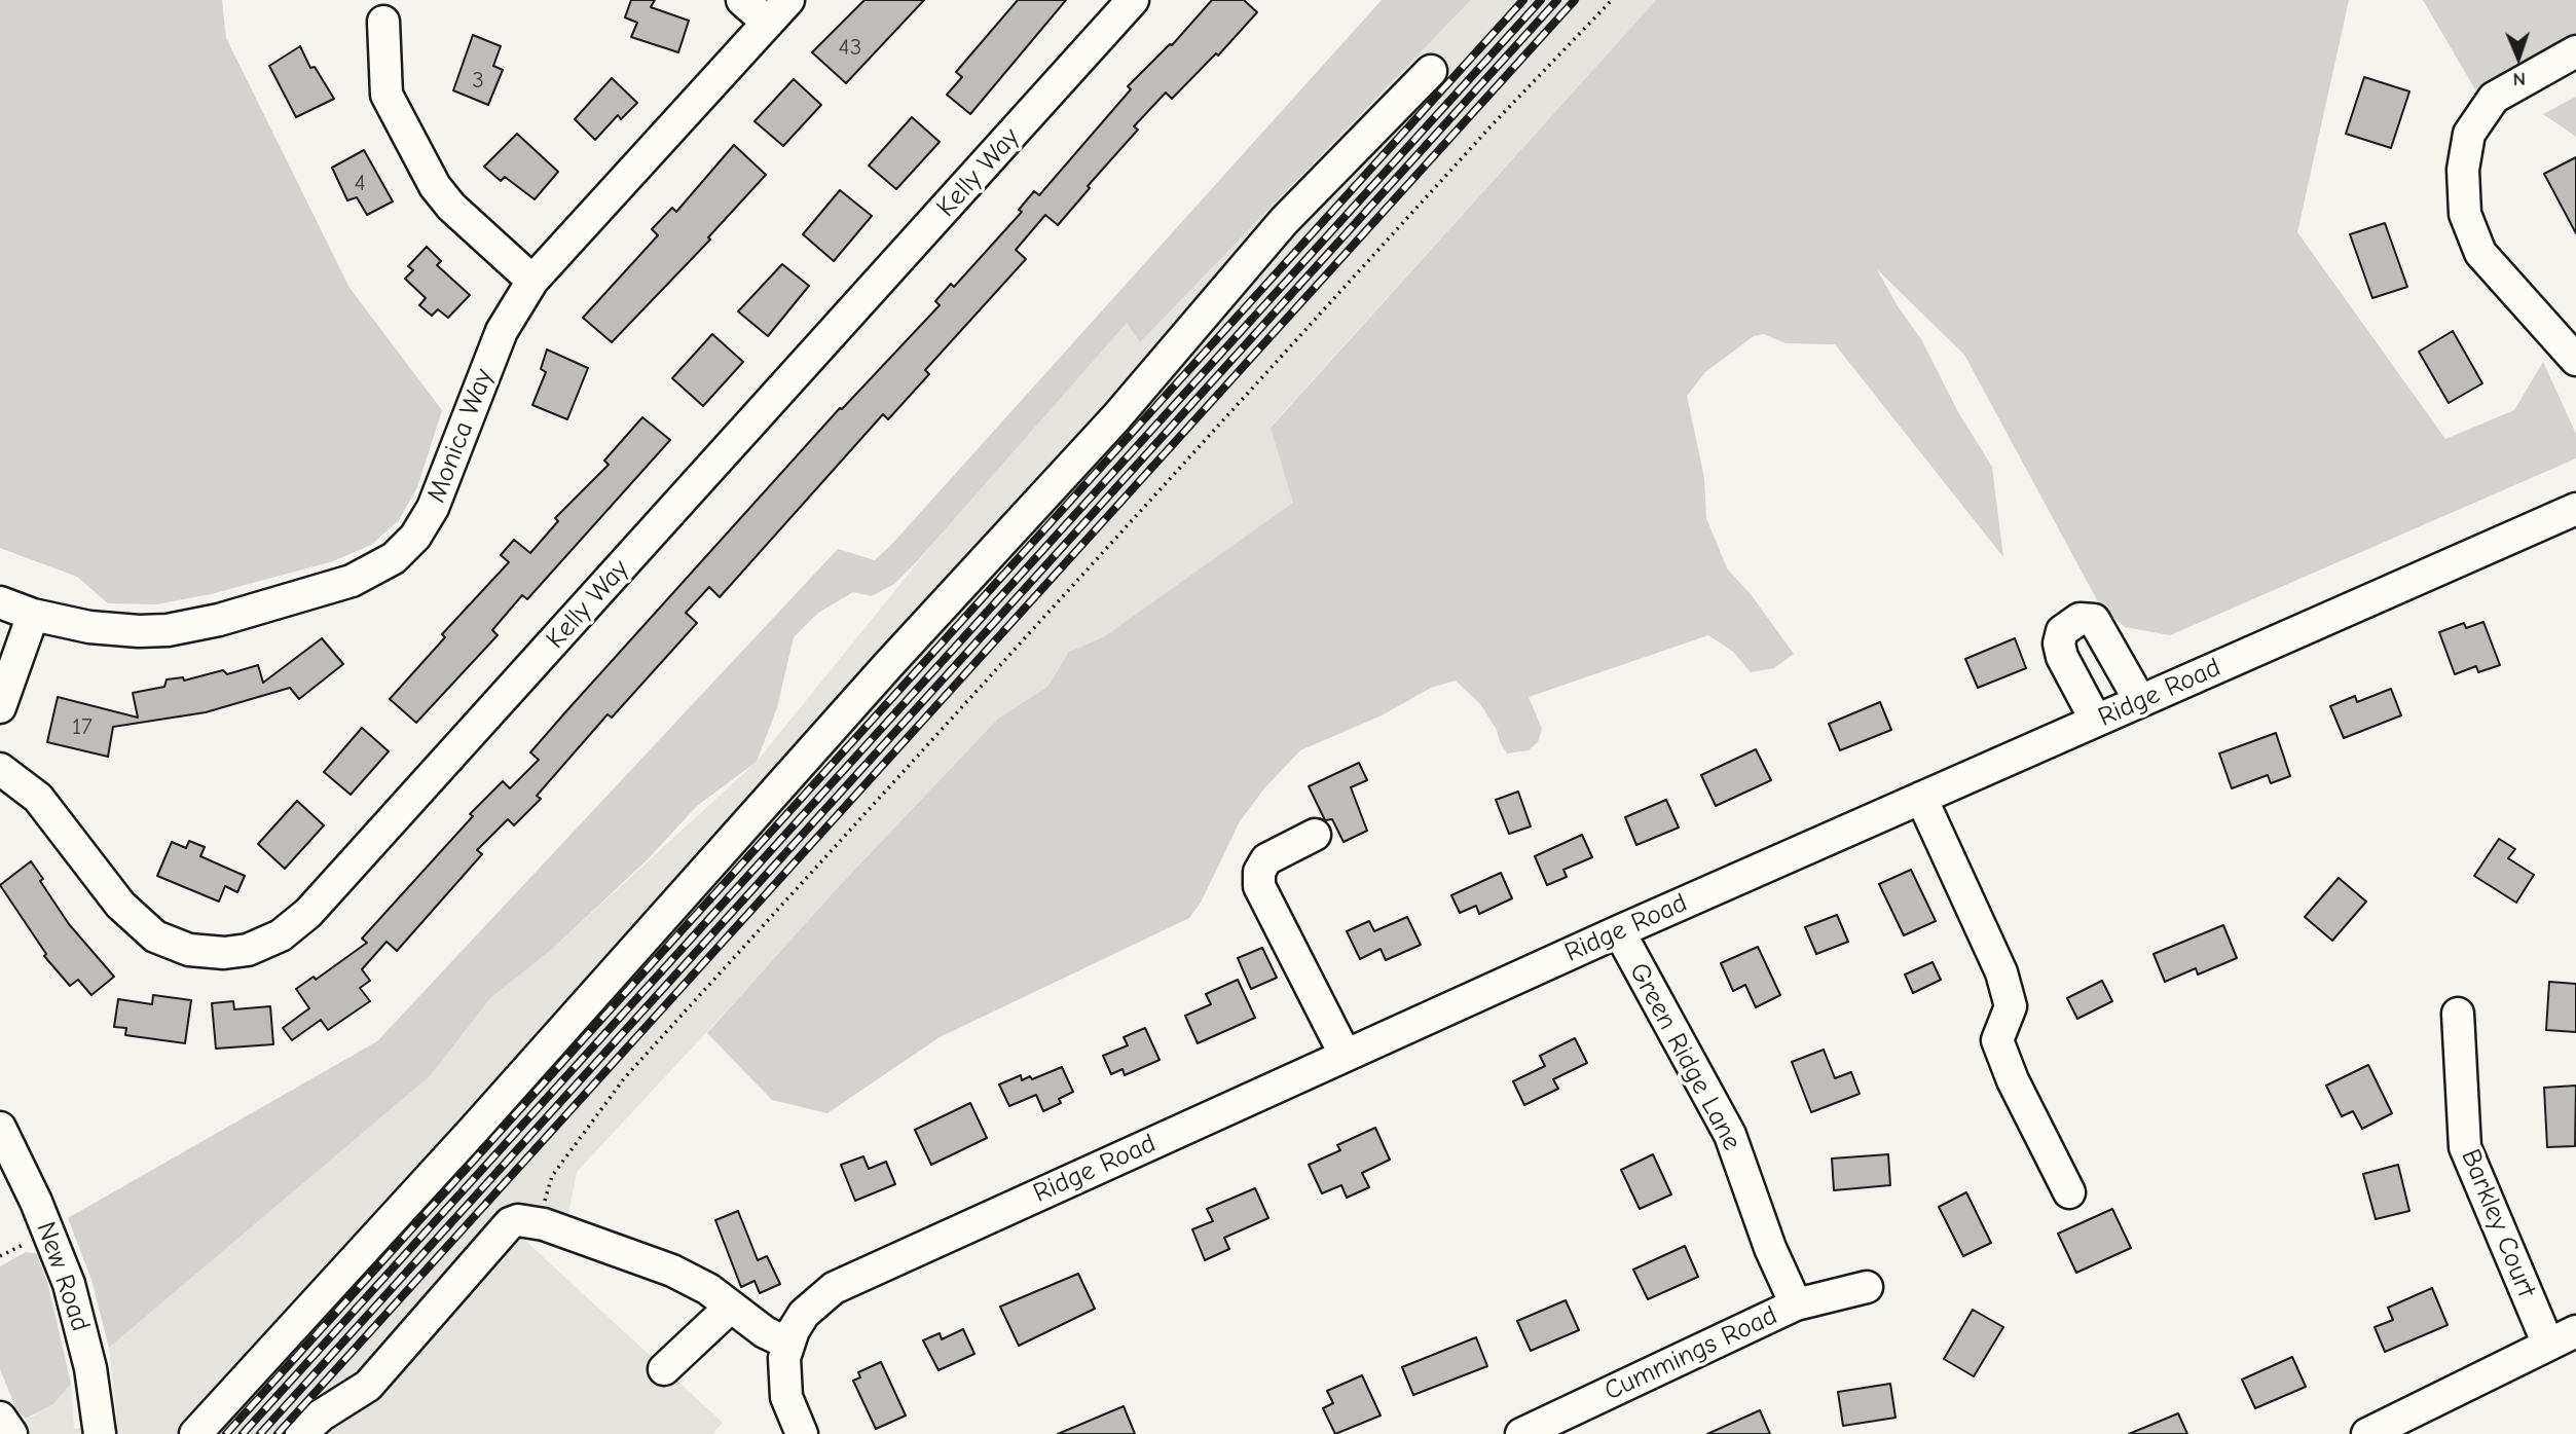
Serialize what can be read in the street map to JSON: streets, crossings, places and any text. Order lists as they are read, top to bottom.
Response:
{
  "streets": {
    "street": [
      "Kelly Way",
      "Monica Way",
      "Ridge Road",
      "Green Ridge Lane",
      "Barkley Court",
      "New Road",
      "Cummings Road"
    ]
  },
  "crossings": [
    ["Ridge Road", "Green Ridge Lane"],
    ["Green Ridge Lane", "Cummings Road"]
  ],
  "house_numbers": [
    "43",
    "3",
    "4",
    "17"
  ],
  "north": "bottom"
}
